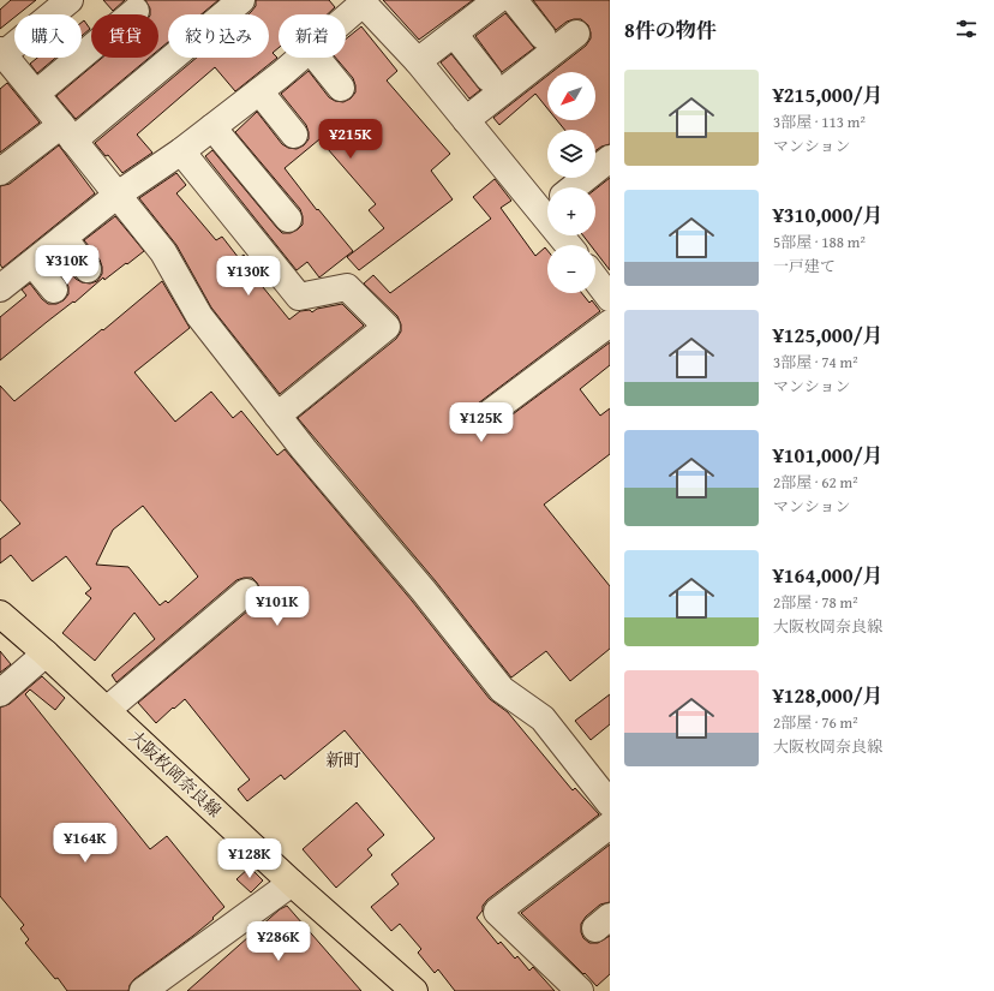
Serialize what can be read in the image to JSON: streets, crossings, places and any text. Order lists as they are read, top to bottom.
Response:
{
  "streets": {
    "main road": ["大阪枚岡奈良線"]
  },
  "districts": ["新町"],
  "north": "bottom left",
  "page": {
    "heading": "8件の物件",
    "chip": [
      "購入",
      "賃貸",
      "絞り込み",
      "新着"
    ],
    "list": [
      {
        "name": "¥215,000/月",
        "note": "3部屋 · 113 m² · マンション"
      },
      {
        "name": "¥310,000/月",
        "note": "5部屋 · 188 m² · 一戸建て"
      },
      {
        "name": "¥125,000/月",
        "note": "3部屋 · 74 m² · マンション"
      },
      {
        "name": "¥101,000/月",
        "note": "2部屋 · 62 m² · マンション"
      },
      {
        "name": "¥164,000/月",
        "note": "2部屋 · 78 m² · 大阪枚岡奈良線"
      },
      {
        "name": "¥128,000/月",
        "note": "2部屋 · 76 m² · 大阪枚岡奈良線"
      }
    ],
    "map_buttons": ["+", "−"],
    "price": [
      "¥215K",
      "¥310K",
      "¥130K",
      "¥125K",
      "¥101K",
      "¥164K",
      "¥128K",
      "¥286K"
    ]
  }
}
